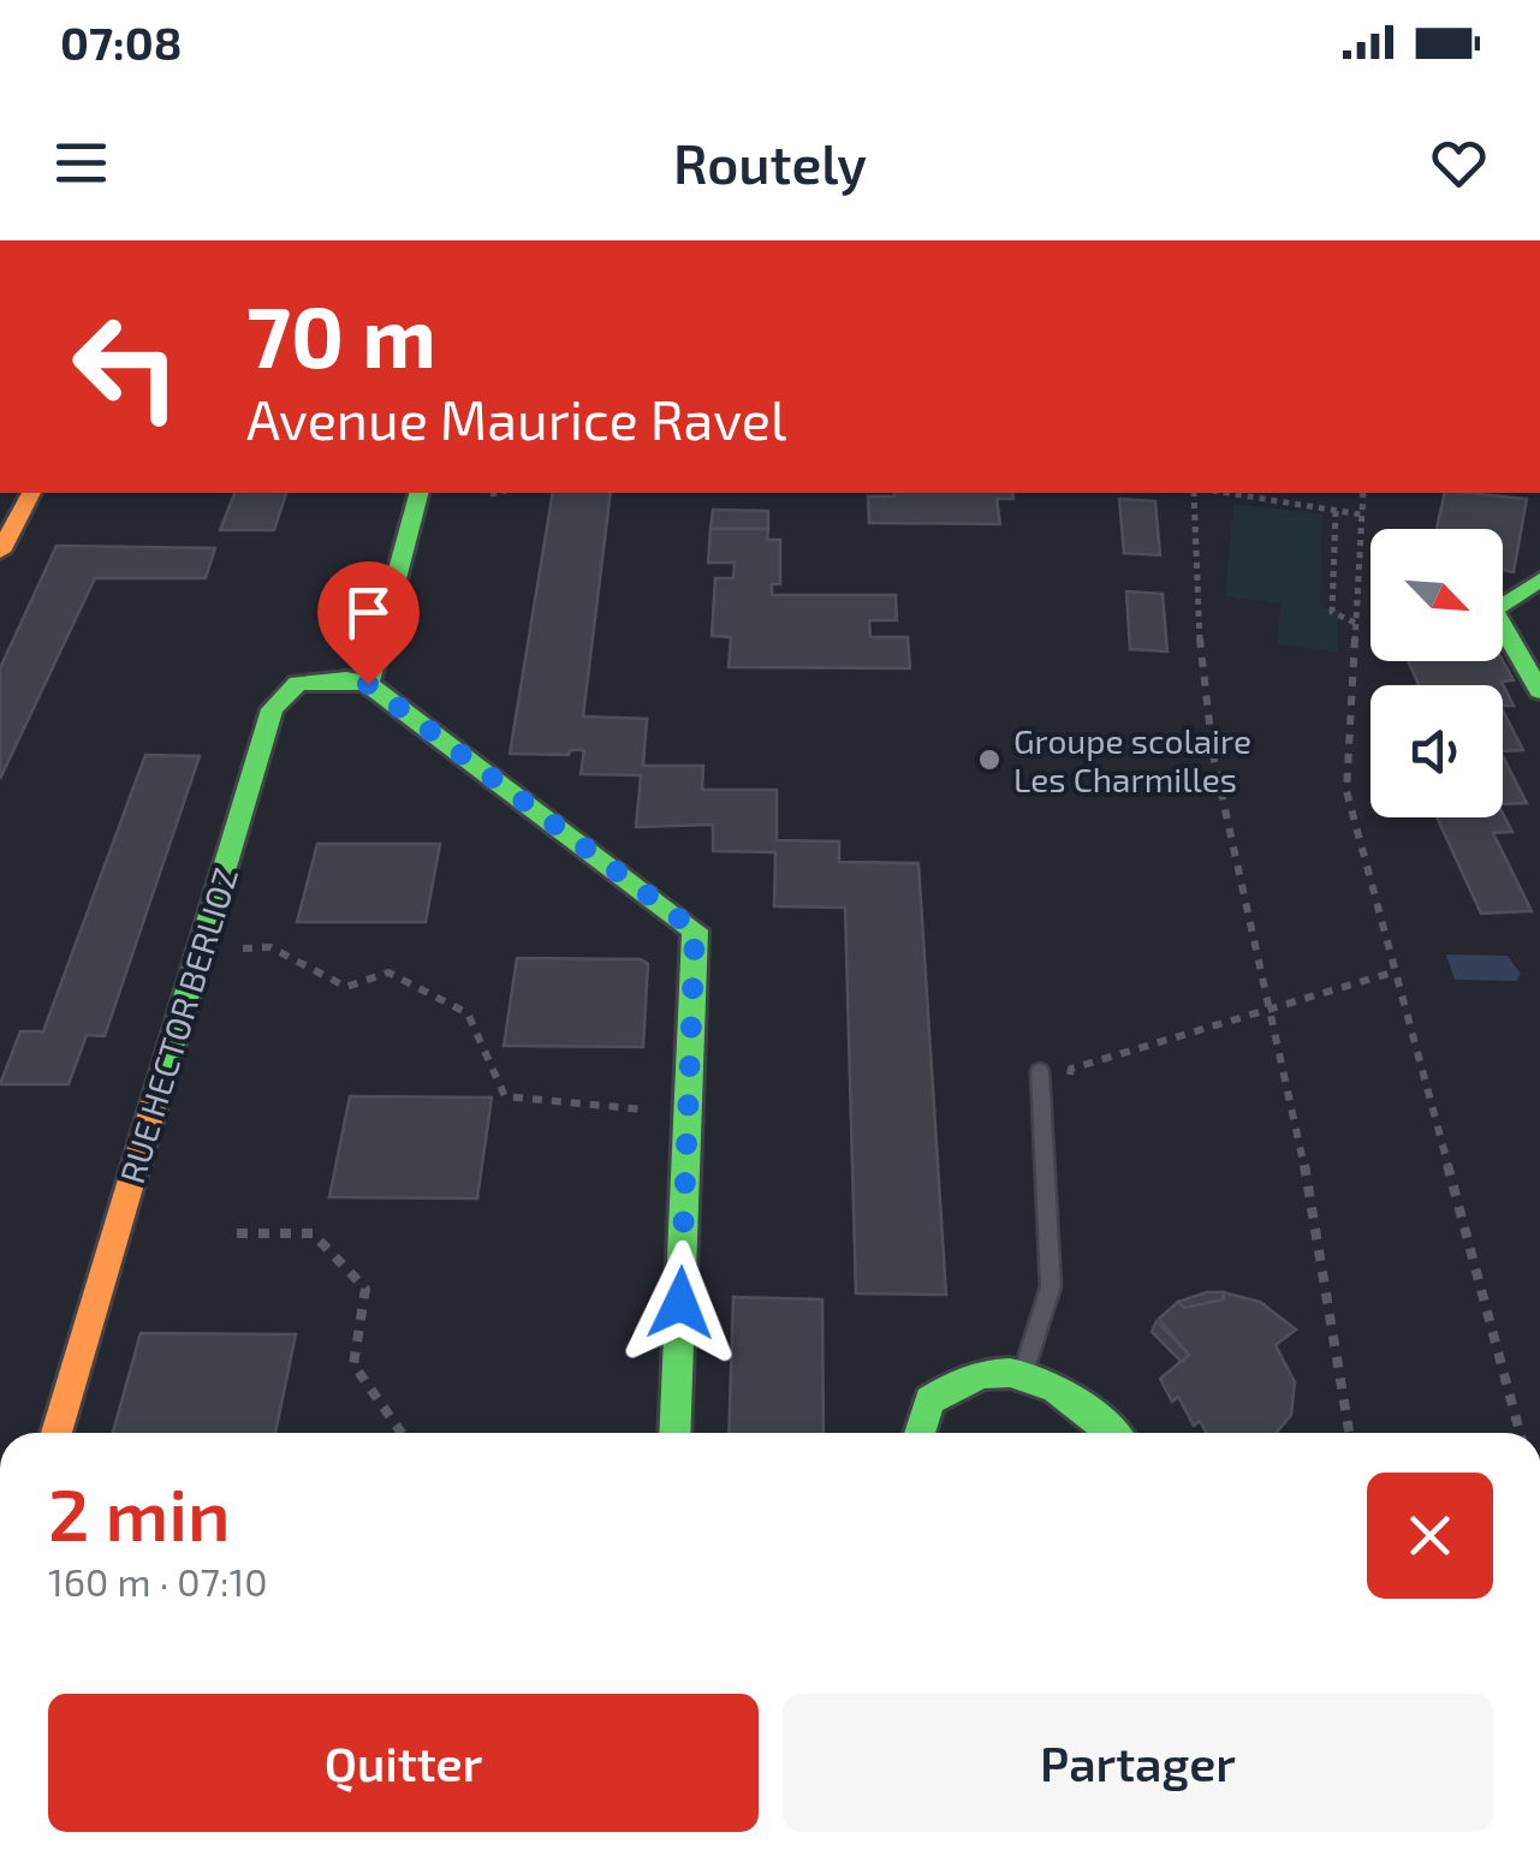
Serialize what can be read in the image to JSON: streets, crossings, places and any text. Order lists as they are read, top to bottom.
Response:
{
  "streets": {
    "street": ["RUE HECTOR BERLIOZ"]
  },
  "places": ["Groupe scolaire Les Charmilles"],
  "north": "bottom right",
  "page": {
    "status": "07:08",
    "header": "Routely",
    "turn": ["70 m", "Avenue Maurice Ravel"],
    "heading": ["2 min", "160 m · 07:10"],
    "buttons": ["Quitter", "Partager"]
  }
}
